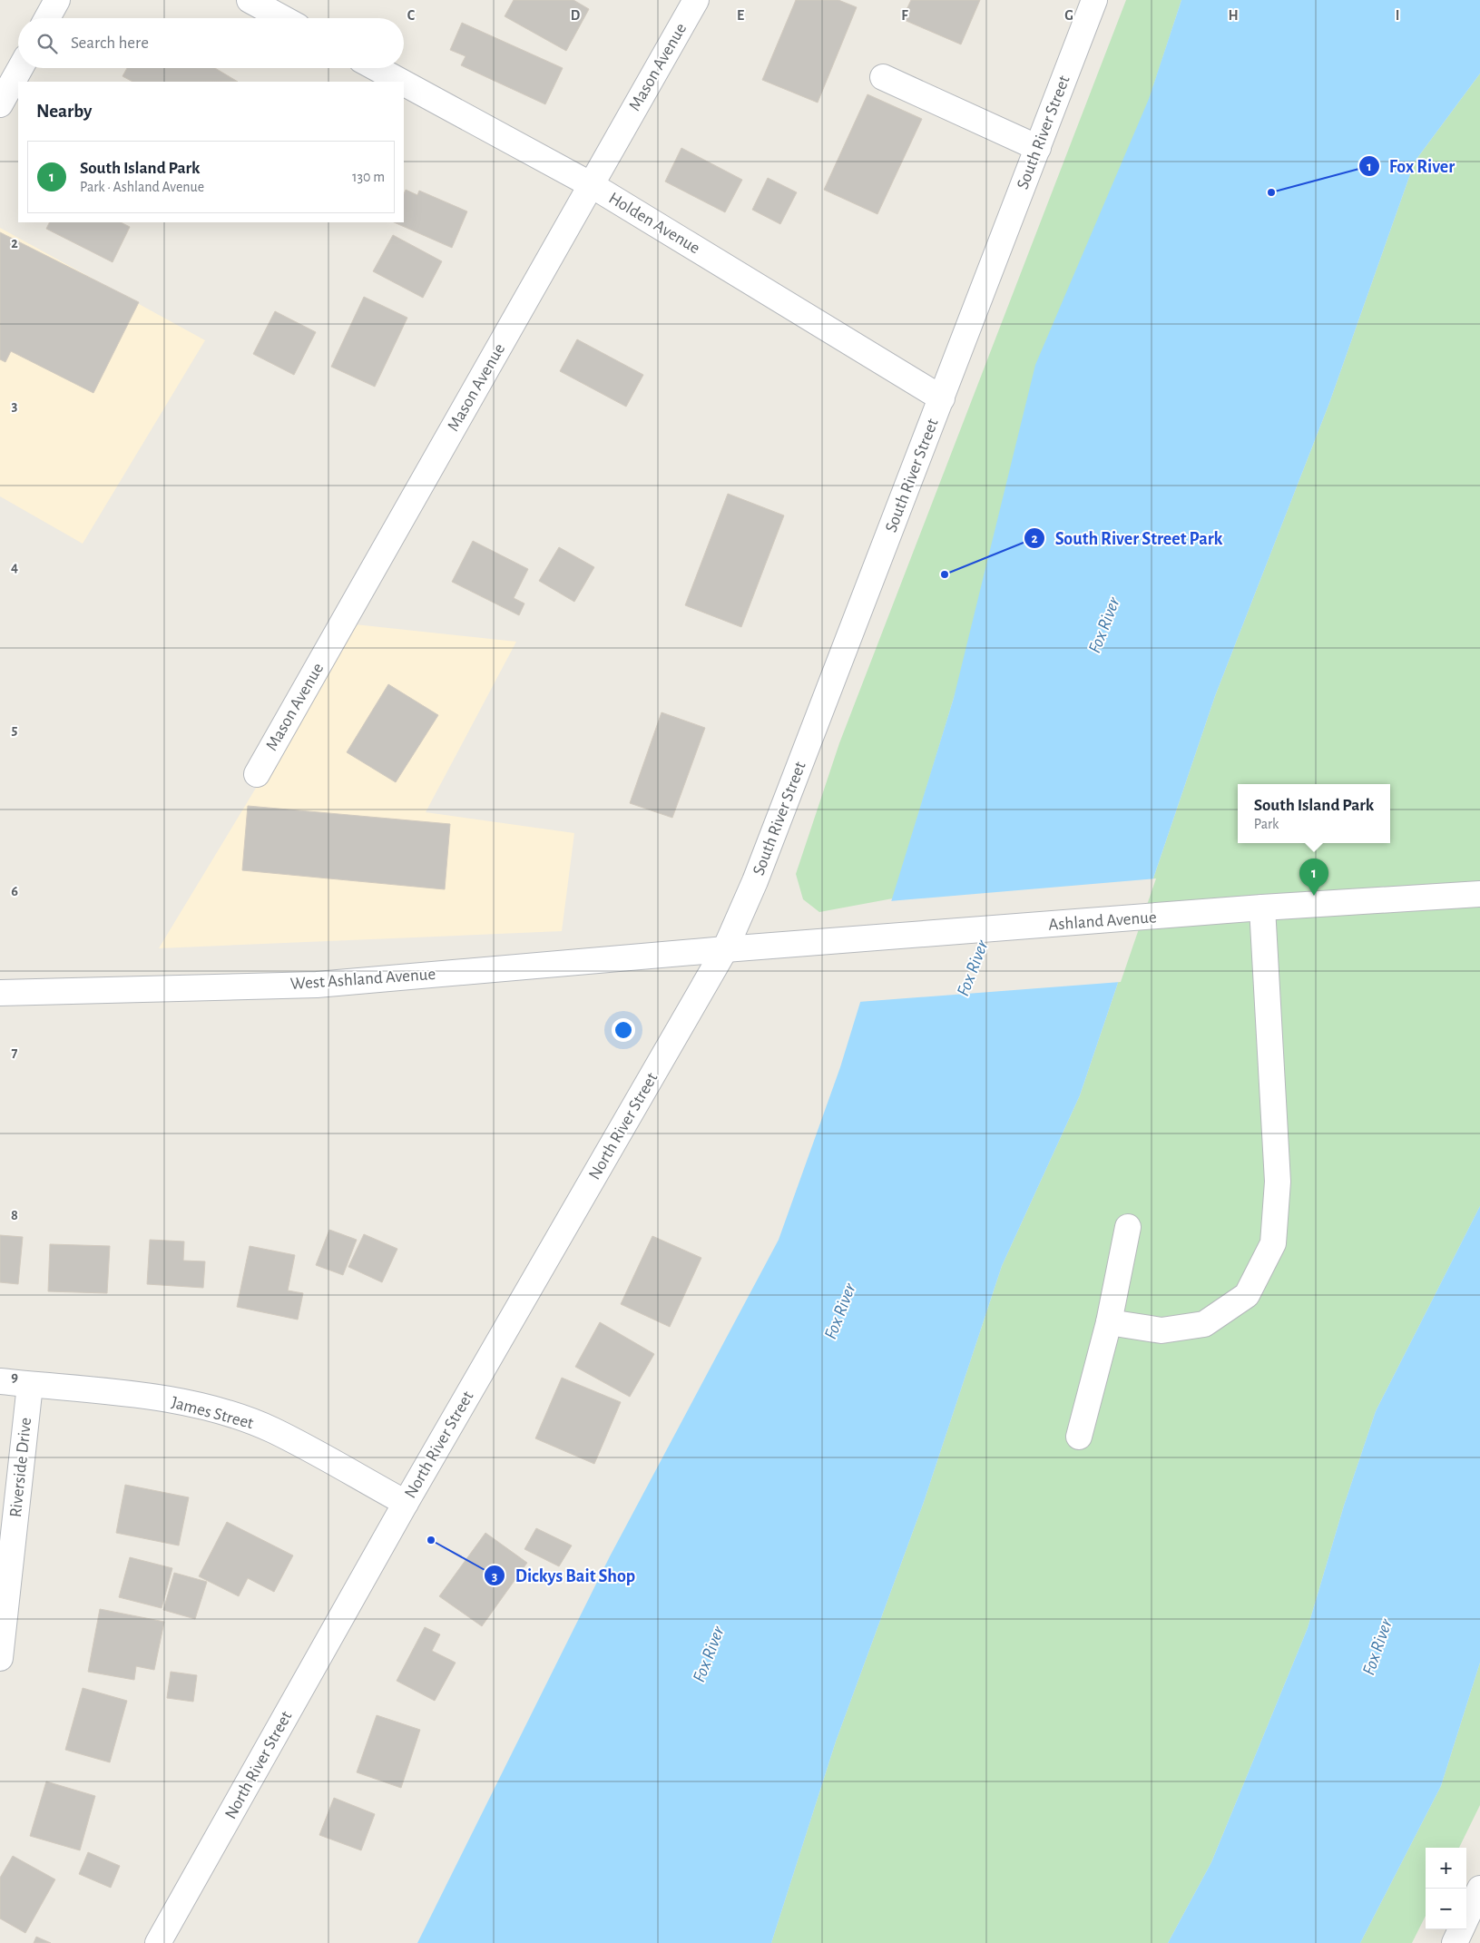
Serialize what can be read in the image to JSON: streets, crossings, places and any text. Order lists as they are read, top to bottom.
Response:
{
  "streets": {
    "street": [
      "Mason Avenue",
      "South River Street",
      "Holden Avenue",
      "Ashland Avenue",
      "West Ashland Avenue",
      "North River Street",
      "James Street",
      "Riverside Drive"
    ]
  },
  "crossings": [
    ["Mason Avenue", "Holden Avenue"],
    ["South River Street", "Holden Avenue"],
    ["South River Street", "Ashland Avenue"],
    ["South River Street", "West Ashland Avenue"],
    ["South River Street", "North River Street"],
    ["Ashland Avenue", "West Ashland Avenue"],
    ["Ashland Avenue", "North River Street"],
    ["West Ashland Avenue", "North River Street"],
    ["North River Street", "James Street"],
    ["James Street", "Riverside Drive"]
  ],
  "water": ["Fox River"],
  "places": ["Fox River", "South River Street Park", "Dickys Bait Shop"],
  "page": {
    "search": "Search here",
    "heading": "Nearby",
    "list": [
      {
        "mark": "1",
        "name": "South Island Park",
        "note": "Park · Ashland Avenue",
        "value": "130 m"
      }
    ],
    "popup": ["South Island Park", "Park"],
    "pins": "1",
    "map_buttons": ["+", "−"]
  },
  "grid": {
    "columns": [
      "C",
      "D",
      "E",
      "F",
      "G",
      "H",
      "I"
    ],
    "rows": [
      "2",
      "3",
      "4",
      "5",
      "6",
      "7",
      "8",
      "9"
    ]
  }
}
